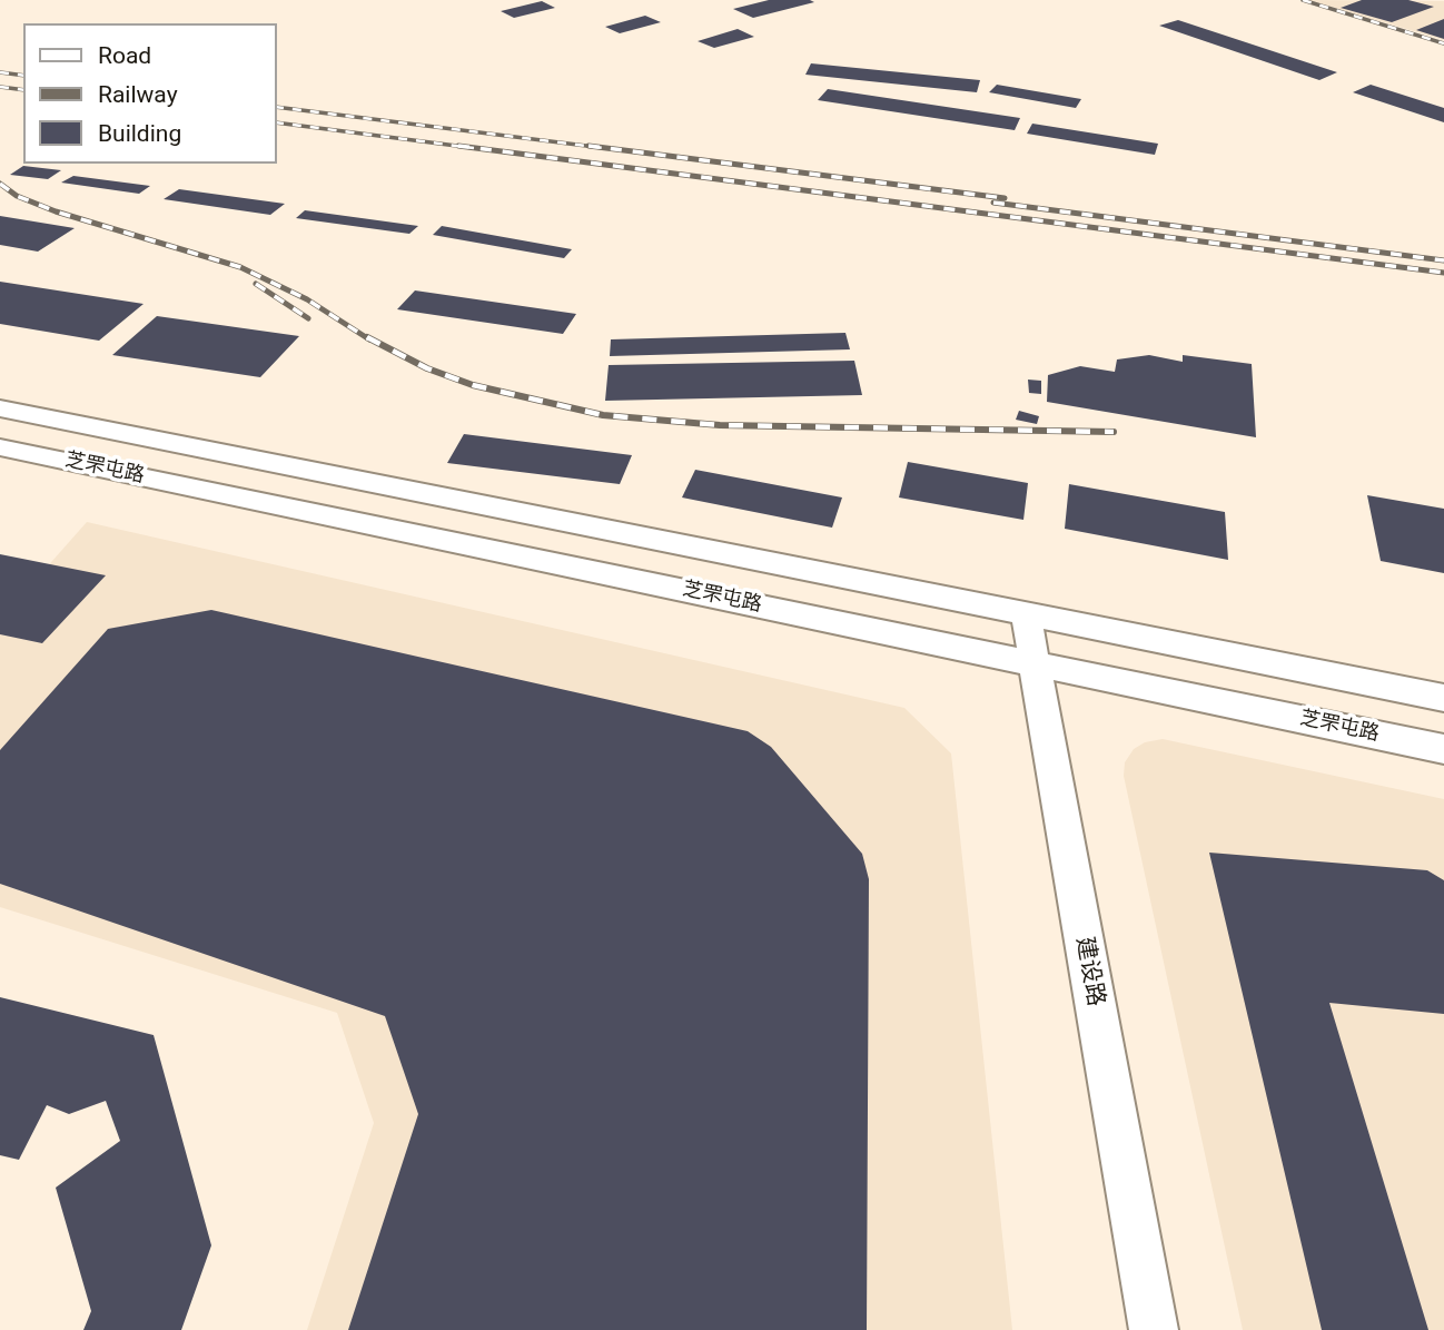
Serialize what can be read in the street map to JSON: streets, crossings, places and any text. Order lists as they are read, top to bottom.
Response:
{
  "streets": {
    "main road": ["芝罘屯路", "建设路"]
  },
  "crossings": [
    ["芝罘屯路", "建设路"]
  ],
  "legend": ["Road", "Railway", "Building"]
}
